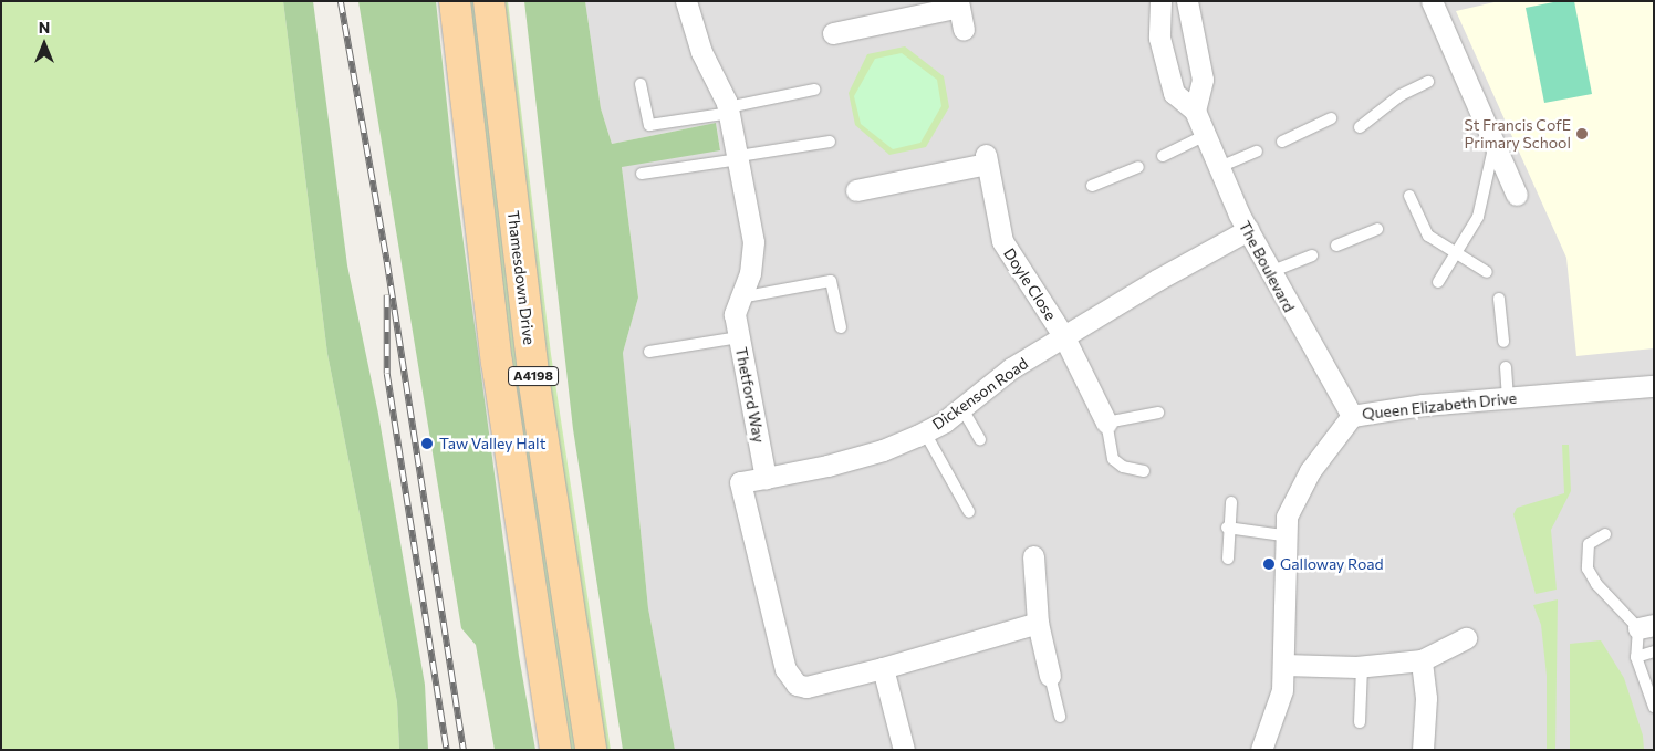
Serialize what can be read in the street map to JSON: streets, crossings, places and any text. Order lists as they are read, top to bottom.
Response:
{
  "streets": {
    "main road": ["Thamesdown Drive", "A4198"],
    "street": [
      "The Boulevard",
      "Doyle Close",
      "Dickenson Road",
      "Thetford Way",
      "Queen Elizabeth Drive"
    ]
  },
  "crossings": [
    ["The Boulevard", "Dickenson Road"],
    ["The Boulevard", "Queen Elizabeth Drive"],
    ["Doyle Close", "Dickenson Road"],
    ["Dickenson Road", "Thetford Way"]
  ],
  "places": ["St Francis CofE Primary School", "Taw Valley Halt", "Galloway Road"],
  "north": "top"
}
